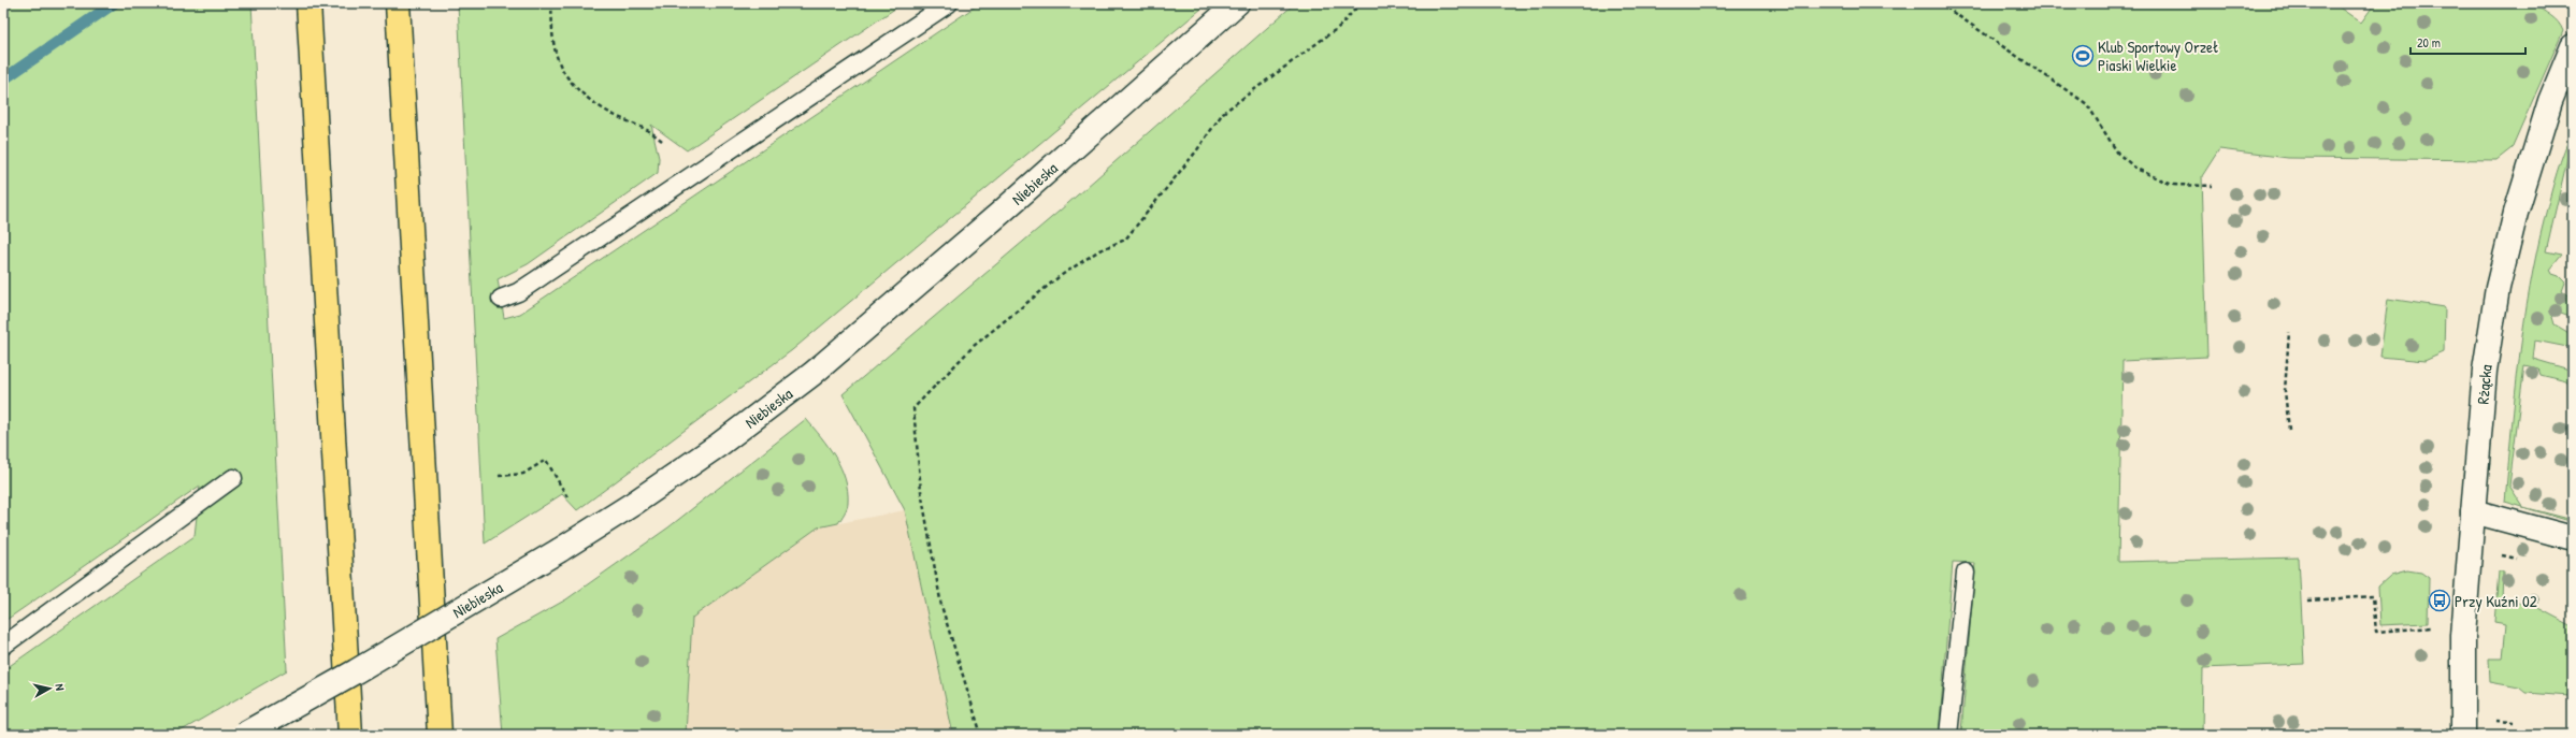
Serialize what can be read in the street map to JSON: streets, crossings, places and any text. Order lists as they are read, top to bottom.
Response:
{
  "streets": {
    "street": ["Niebieska", "Rżącka"]
  },
  "places": {
    "sports": ["Klub Sportowy Orzeł Piaski Wielkie"],
    "bus stop": ["Przy Kuźni 02"]
  },
  "scale_bar": "20 m",
  "north": "right"
}
